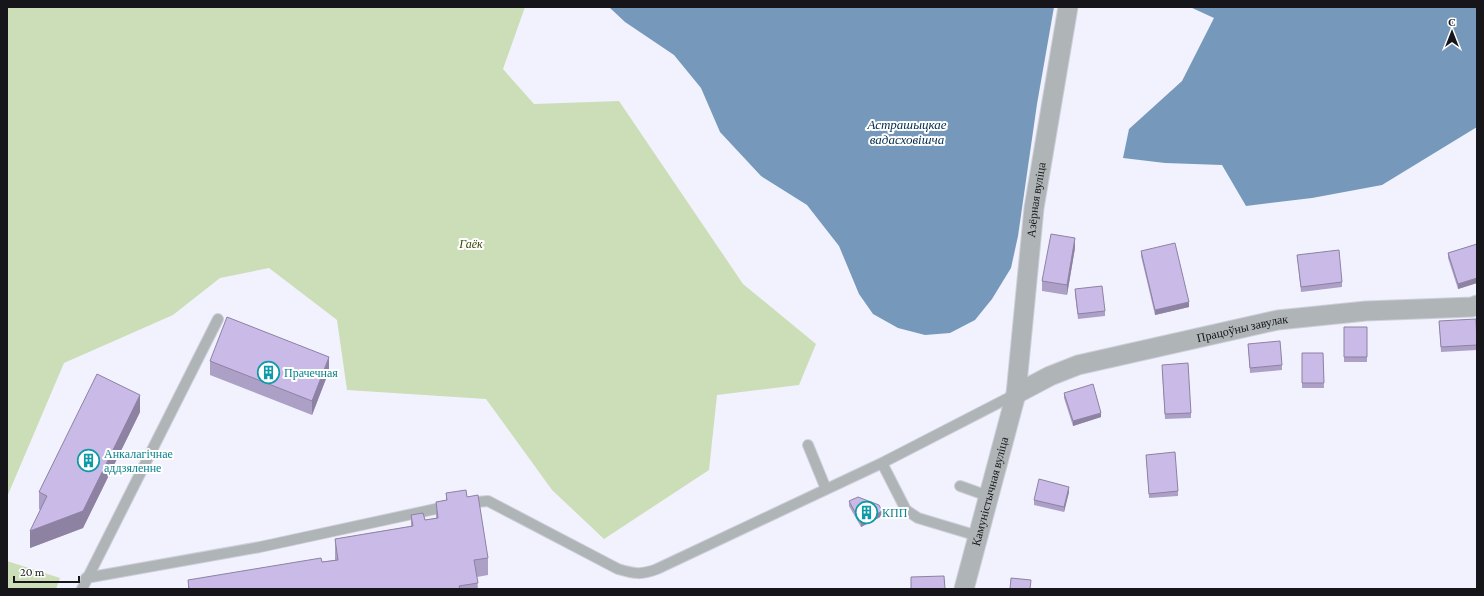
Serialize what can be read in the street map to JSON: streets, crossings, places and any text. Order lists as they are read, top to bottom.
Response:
{
  "streets": {
    "street": ["Азёрная вуліца", "Працоўны завулак", "Камуністычная вуліца"]
  },
  "crossings": [
    ["Азёрная вуліца", "Працоўны завулак"],
    ["Азёрная вуліца", "Камуністычная вуліца"],
    ["Працоўны завулак", "Камуністычная вуліца"]
  ],
  "water": ["Астрашыцкае вадасховішча"],
  "parks": ["Гаёк"],
  "places": {
    "building": ["Прачечная", "Анкалагічнае аддзяленне", "КПП"]
  },
  "scale_bar": "20 m",
  "north": "top"
}
